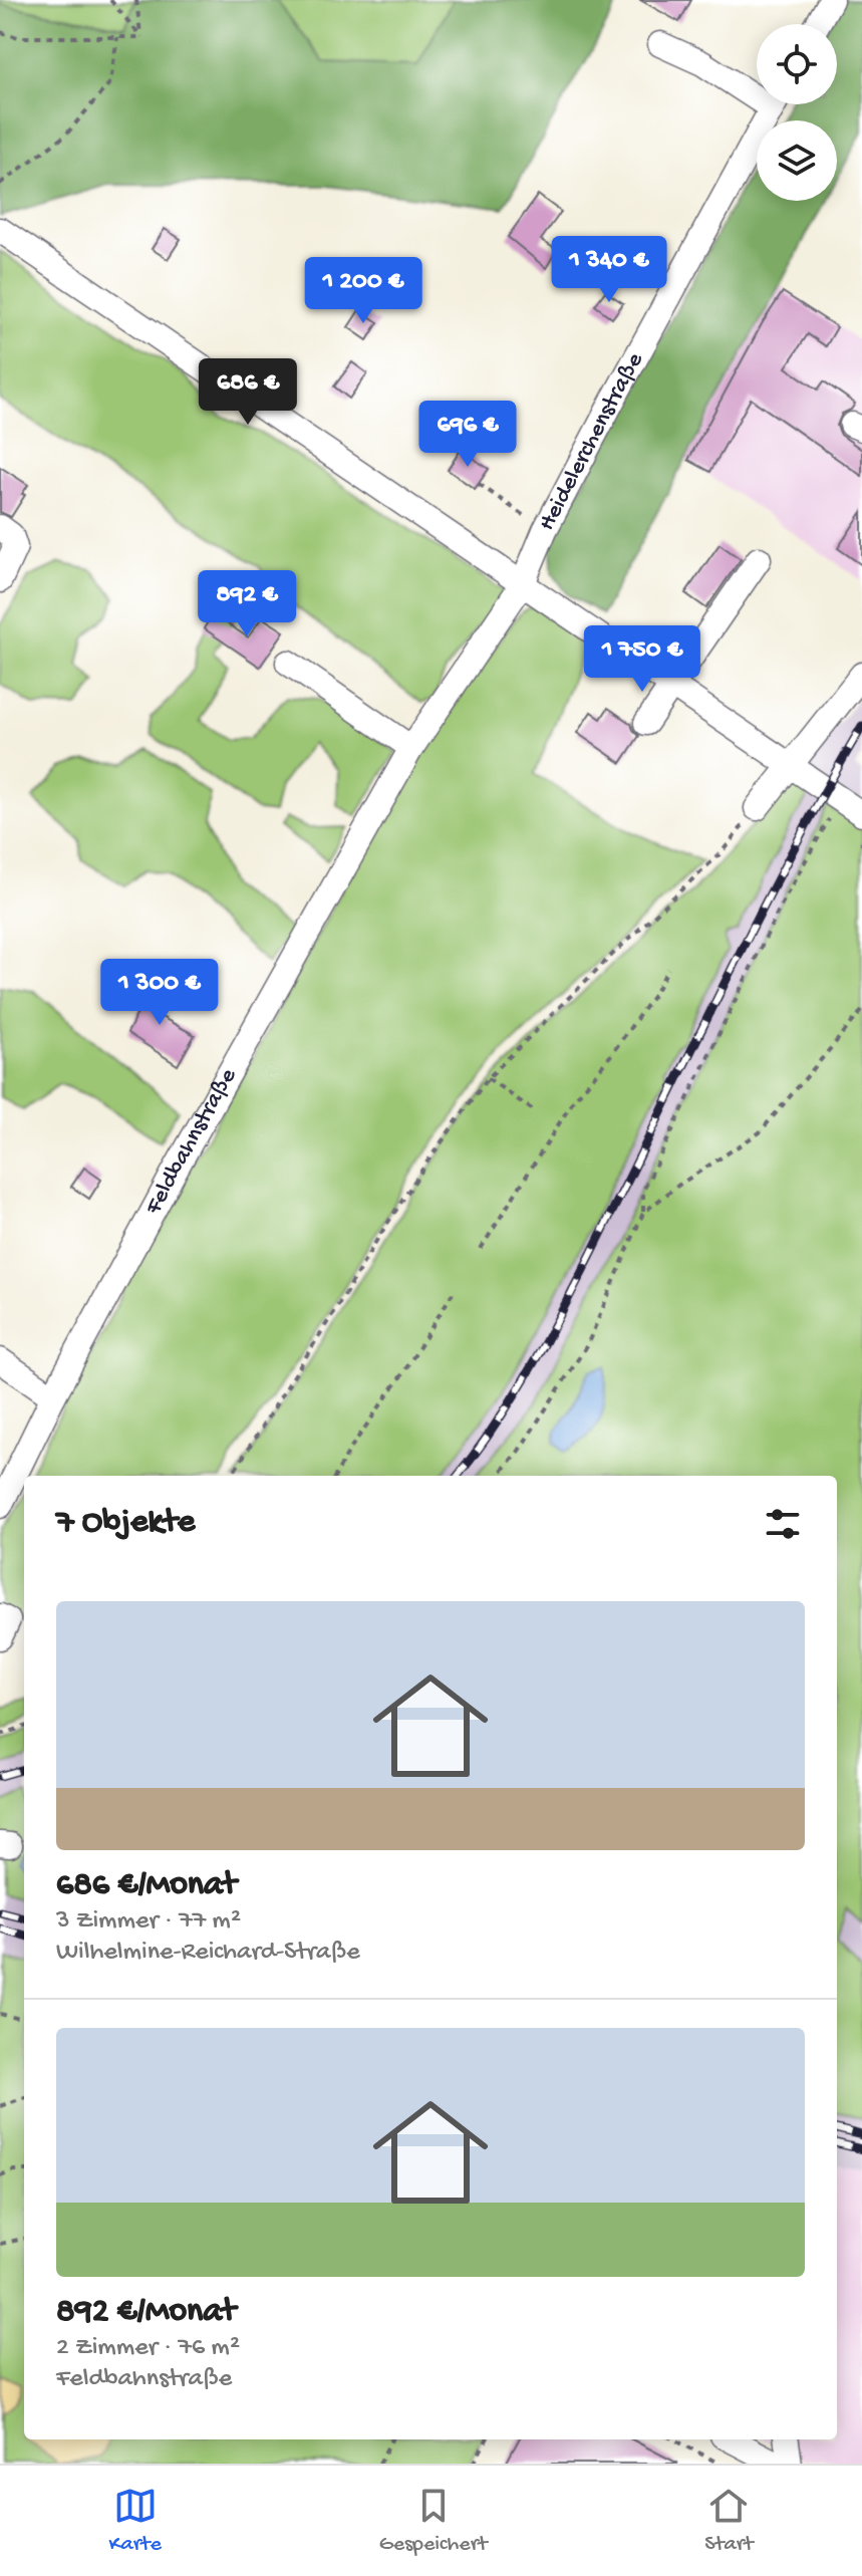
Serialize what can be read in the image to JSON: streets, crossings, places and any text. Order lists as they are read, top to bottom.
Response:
{
  "streets": {
    "street": ["Heidelerchenstraße", "Feldbahnstraße"]
  },
  "crossings": [
    ["Heidelerchenstraße", "Feldbahnstraße"]
  ],
  "page": {
    "price": [
      "1 340 €",
      "1 200 €",
      "686 €",
      "696 €",
      "892 €",
      "1 750 €",
      "1 300 €"
    ],
    "heading": "7 Objekte",
    "list": [
      {
        "name": "686 €/Monat",
        "note": "3 Zimmer · 77 m² · Wilhelmine-Reichard-Straße"
      },
      {
        "name": "892 €/Monat",
        "note": "2 Zimmer · 76 m² · Feldbahnstraße"
      }
    ],
    "tabs": ["Karte", "Gespeichert", "Start"]
  }
}
